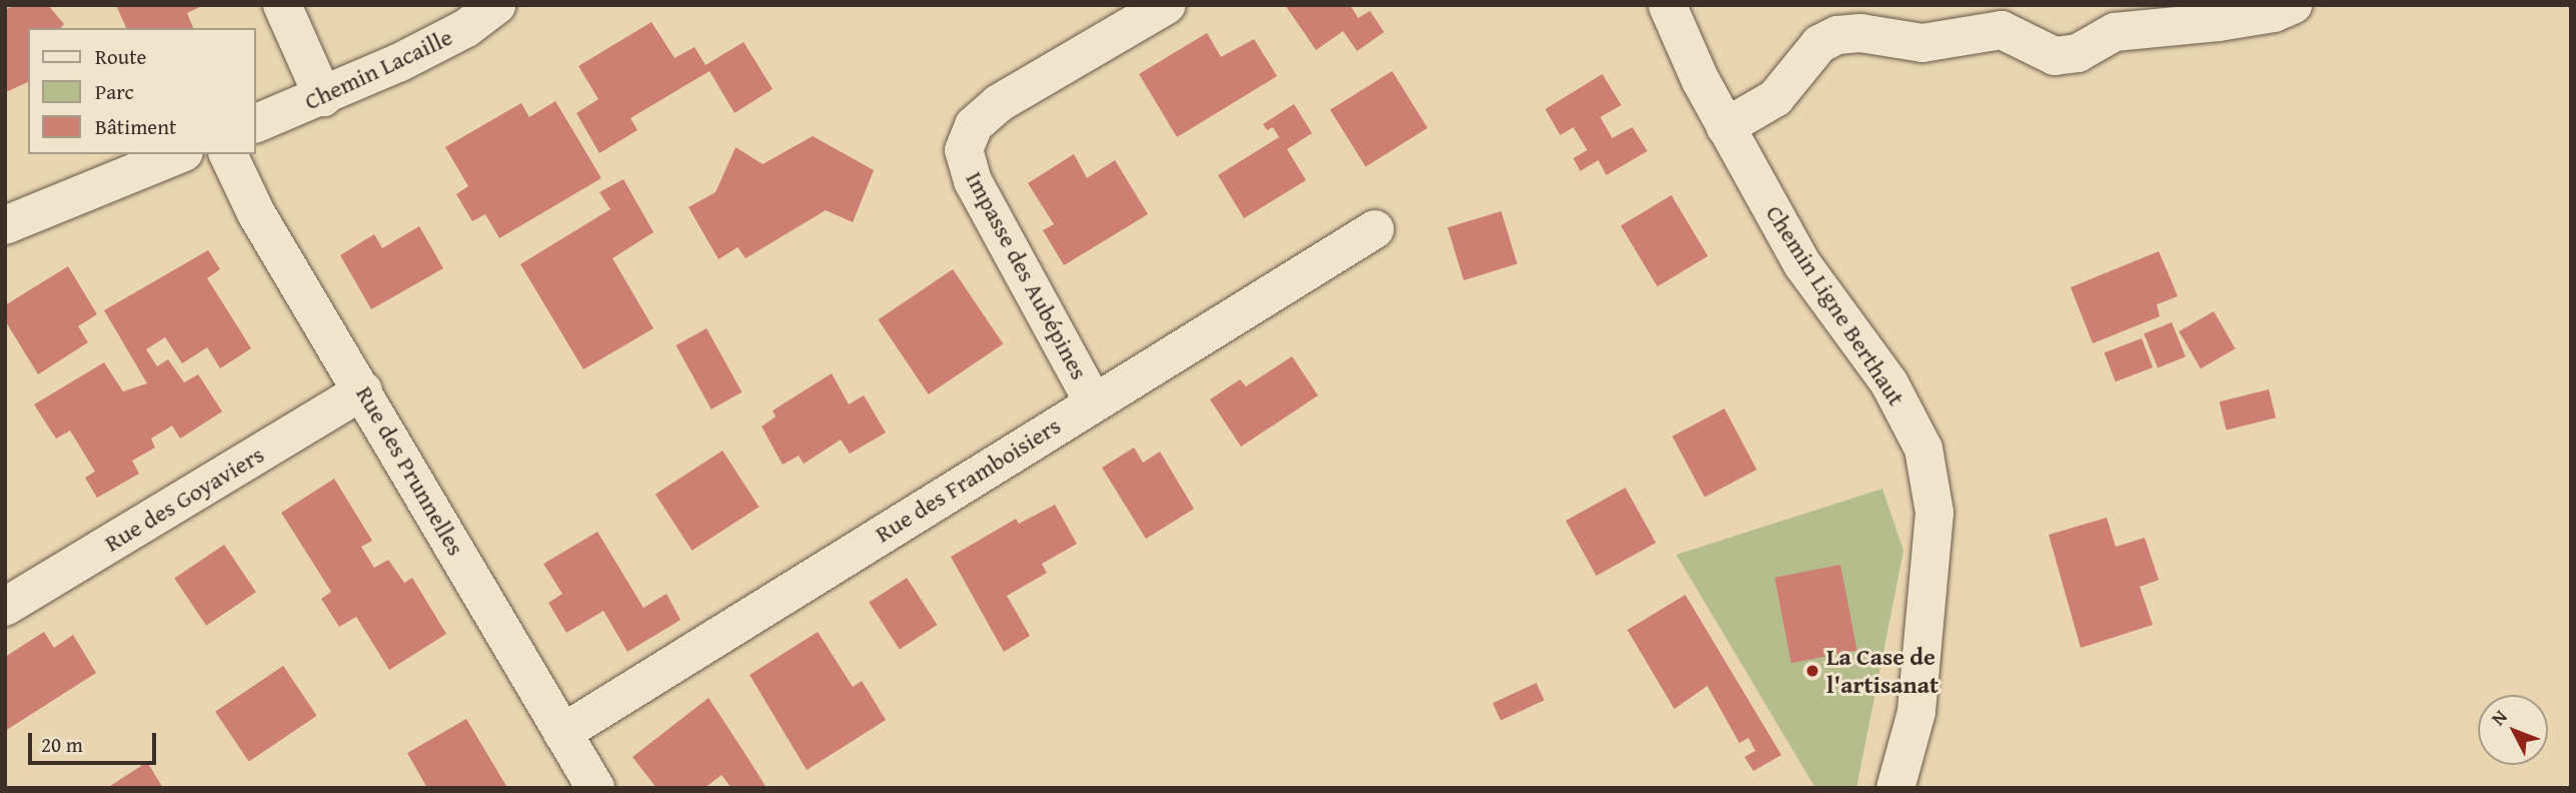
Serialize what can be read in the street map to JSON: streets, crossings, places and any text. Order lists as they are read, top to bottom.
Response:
{
  "streets": {
    "street": [
      "Chemin Lacaille",
      "Impasse des Aubépines",
      "Chemin Ligne Berthaut",
      "Rue des Prunnelles",
      "Rue des Framboisiers",
      "Rue des Goyaviers"
    ]
  },
  "crossings": [
    ["Impasse des Aubépines", "Rue des Framboisiers"],
    ["Rue des Prunnelles", "Rue des Framboisiers"],
    ["Rue des Prunnelles", "Rue des Goyaviers"]
  ],
  "places": ["La Case de l'artisanat"],
  "legend": ["Route", "Parc", "Bâtiment"],
  "scale_bar": "20 m",
  "north": "top left"
}
